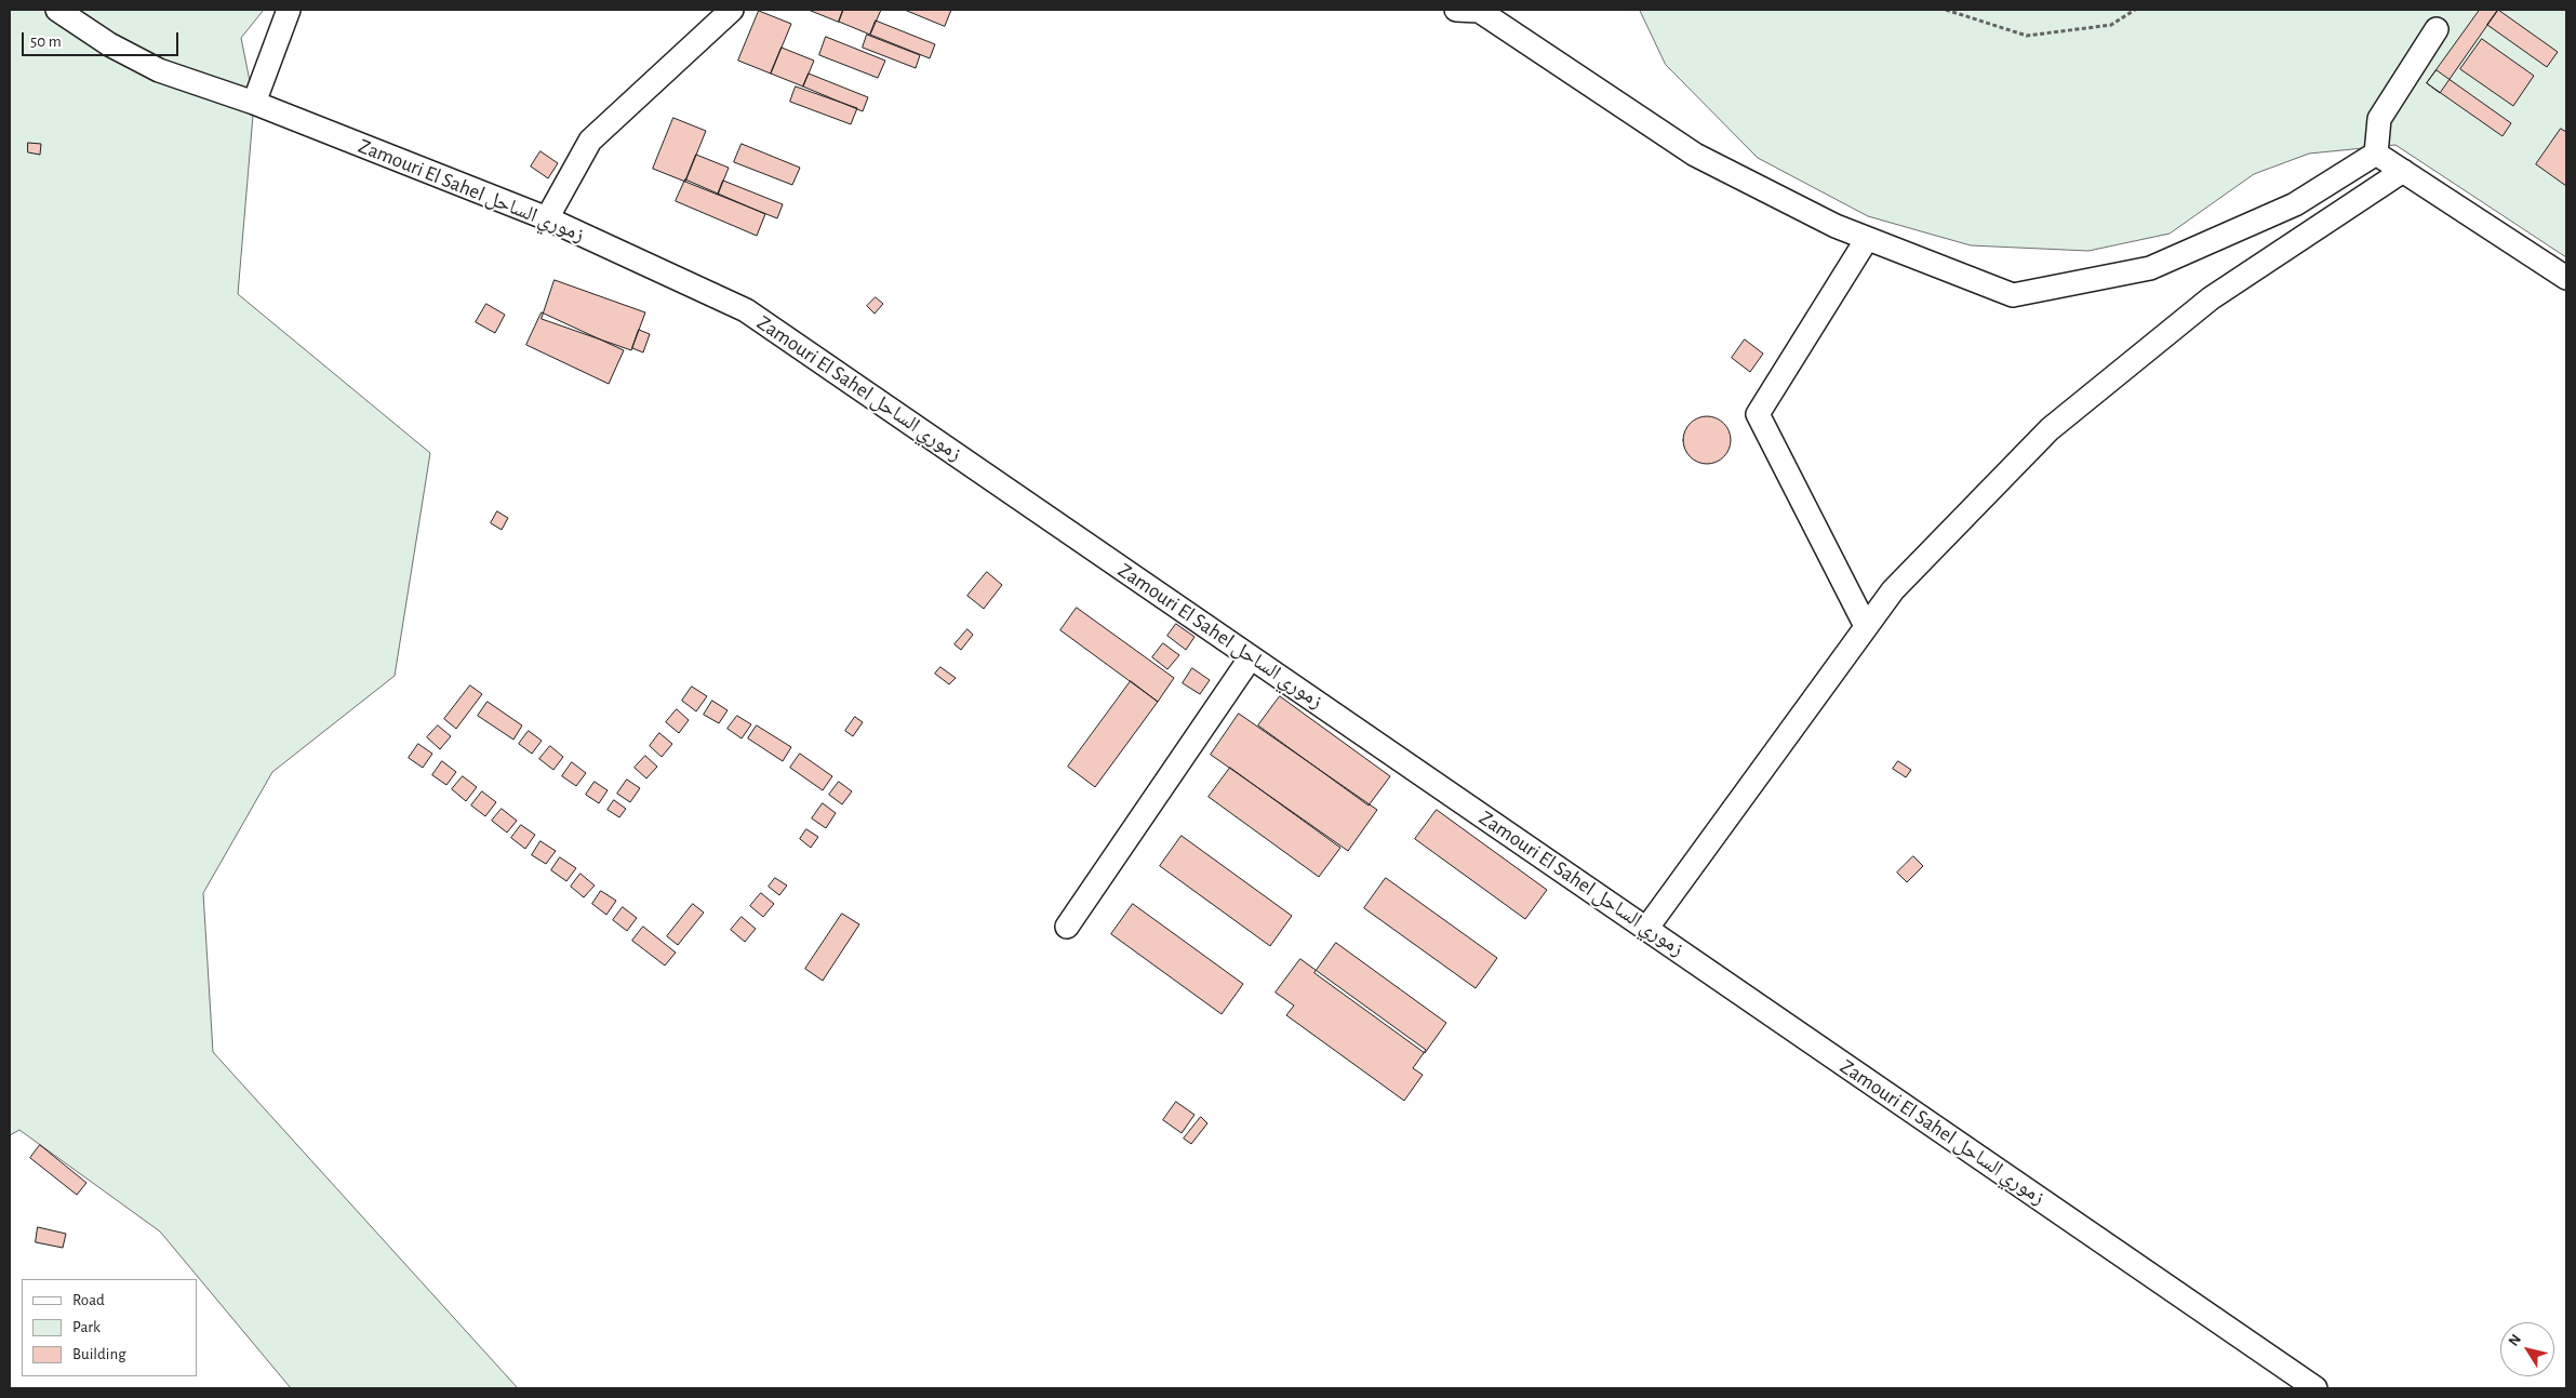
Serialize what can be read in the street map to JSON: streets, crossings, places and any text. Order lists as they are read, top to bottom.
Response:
{
  "streets": {
    "street": ["Zamouri El Sahel زموري الساحل"]
  },
  "legend": ["Road", "Park", "Building"],
  "scale_bar": "50 m",
  "north": "top left"
}
